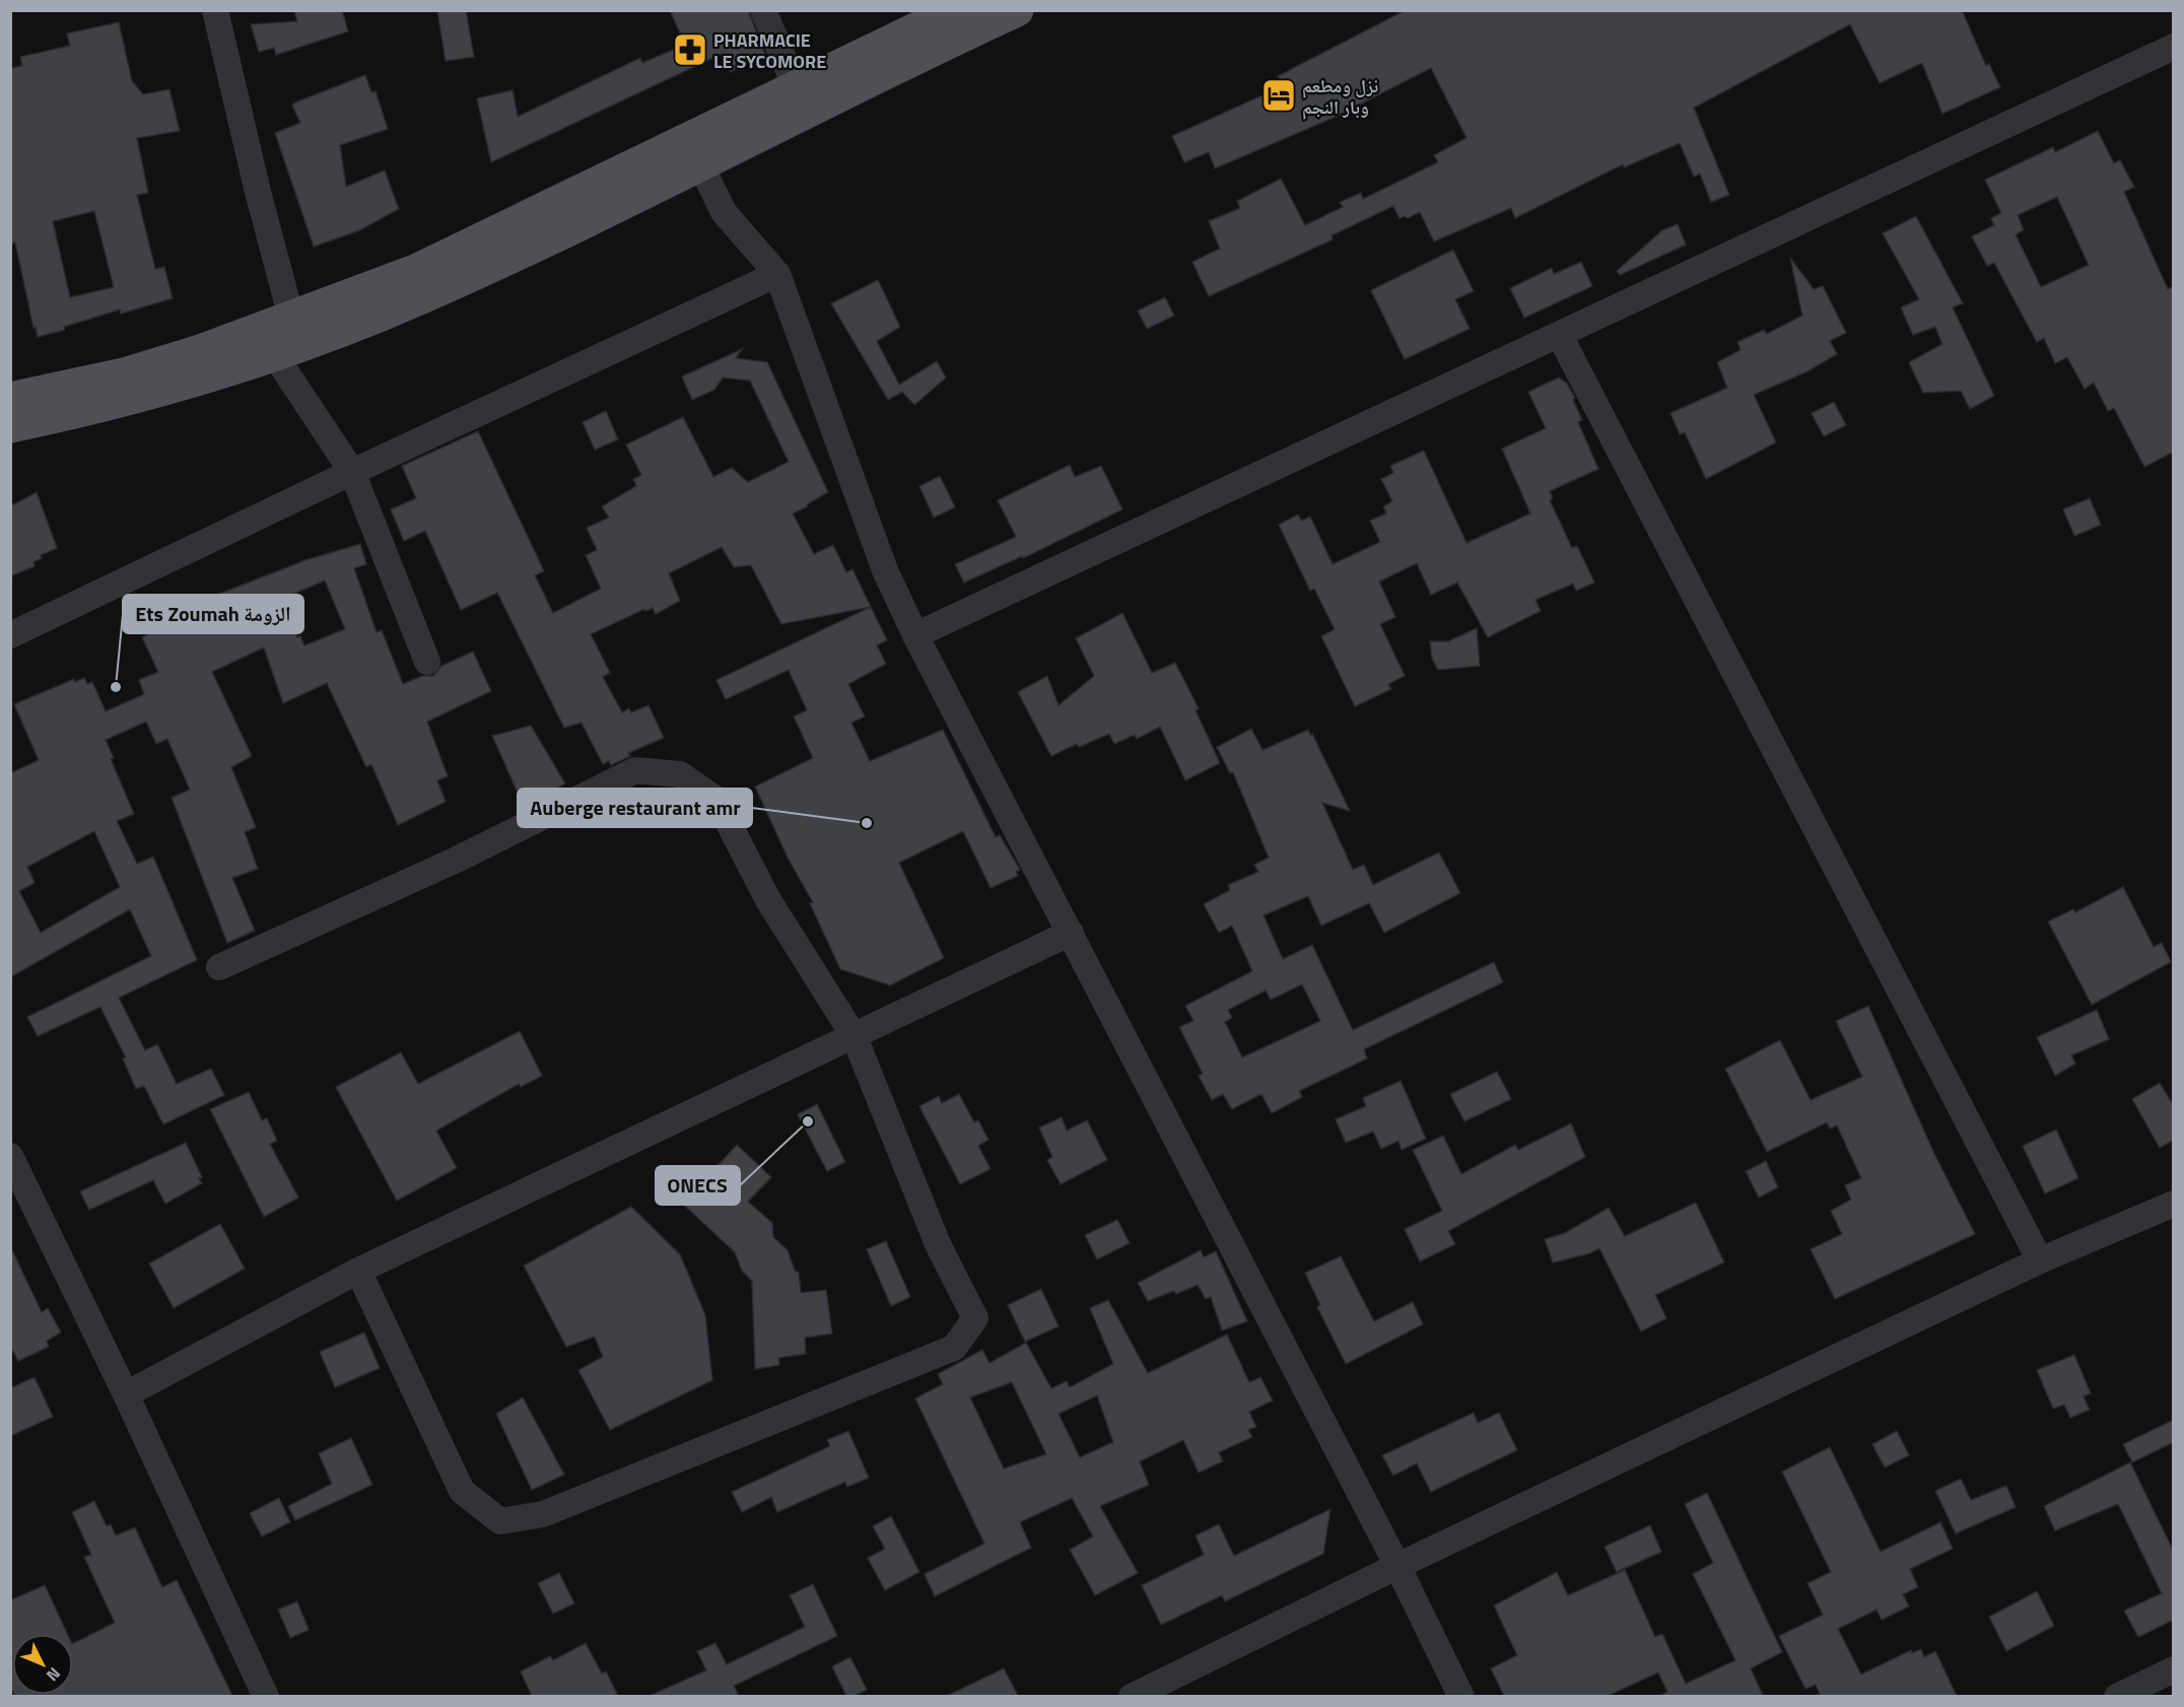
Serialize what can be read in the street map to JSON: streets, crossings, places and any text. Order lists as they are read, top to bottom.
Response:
{
  "places": {
    "pharmacy": ["PHARMACIE LE SYCOMORE"],
    "hotel": ["نزل ومطعم وبار النجم"],
    "other": ["Ets Zoumah الزومة", "Auberge restaurant amr", "ONECS"]
  },
  "north": "bottom right"
}
